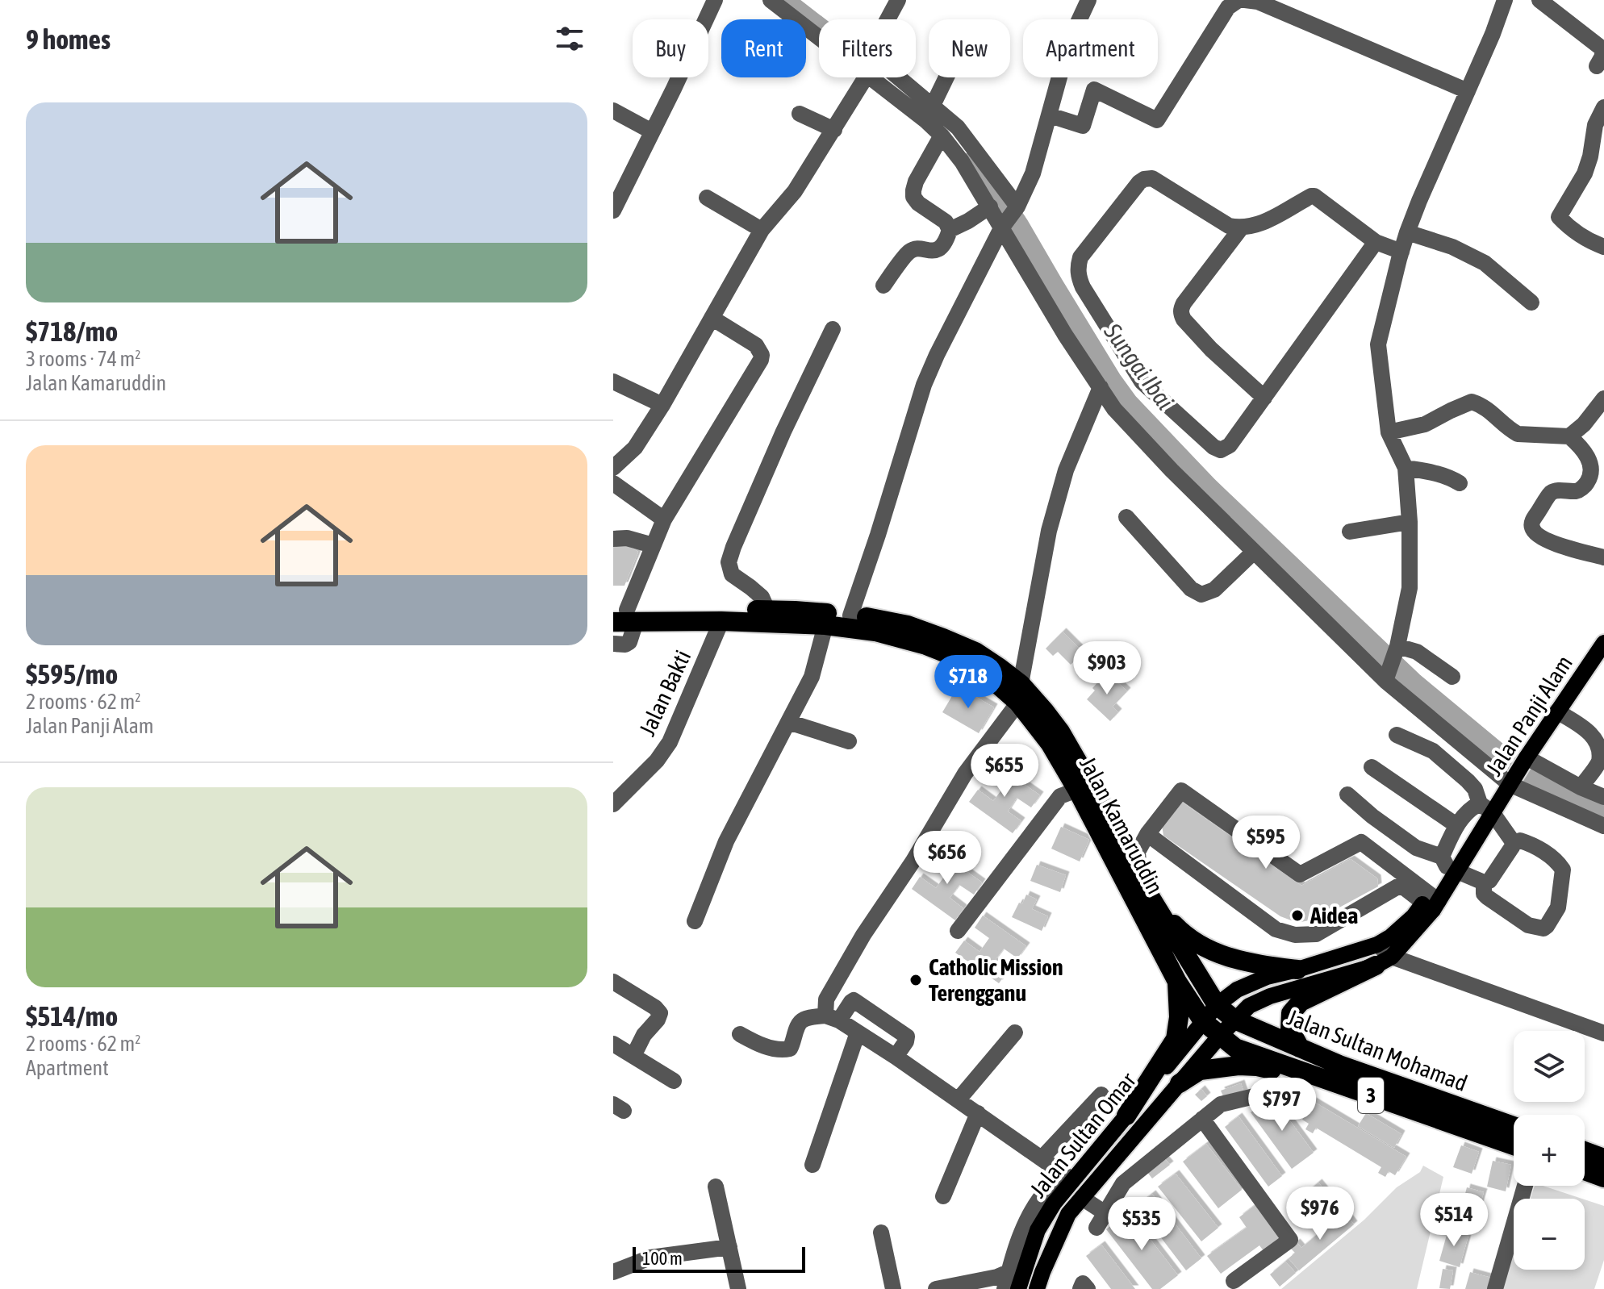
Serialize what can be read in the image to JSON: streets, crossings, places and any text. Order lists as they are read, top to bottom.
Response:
{
  "streets": {
    "highway": ["Jalan Kamaruddin", "Jalan Sultan Mohamad", "3"],
    "main road": ["Jalan Panji Alam", "Jalan Sultan Omar"],
    "street": ["Jalan Bakti"]
  },
  "crossings": [
    ["Jalan Bakti", "Jalan Kamaruddin"],
    ["Jalan Panji Alam", "Jalan Kamaruddin"],
    ["Jalan Panji Alam", "Jalan Sultan Mohamad"],
    ["Jalan Panji Alam", "Jalan Sultan Omar"],
    ["Jalan Kamaruddin", "Jalan Sultan Mohamad"],
    ["Jalan Kamaruddin", "Jalan Sultan Omar"],
    ["Jalan Sultan Mohamad", "Jalan Sultan Omar"]
  ],
  "water": ["Sungai Ibai"],
  "places": ["Aidea", "Catholic Mission Terengganu"],
  "scale_bar": "100 m",
  "page": {
    "heading": "9 homes",
    "chip": [
      "Buy",
      "Rent",
      "Filters",
      "New",
      "Apartment"
    ],
    "list": [
      {
        "name": "$718/mo",
        "note": "3 rooms · 74 m² · Jalan Kamaruddin"
      },
      {
        "name": "$595/mo",
        "note": "2 rooms · 62 m² · Jalan Panji Alam"
      },
      {
        "name": "$514/mo",
        "note": "2 rooms · 62 m² · Apartment"
      }
    ],
    "price": [
      "$903",
      "$718",
      "$655",
      "$595",
      "$656",
      "$797",
      "$976",
      "$514",
      "$535"
    ],
    "map_buttons": ["+", "−"],
    "scale": "100 m"
  }
}
